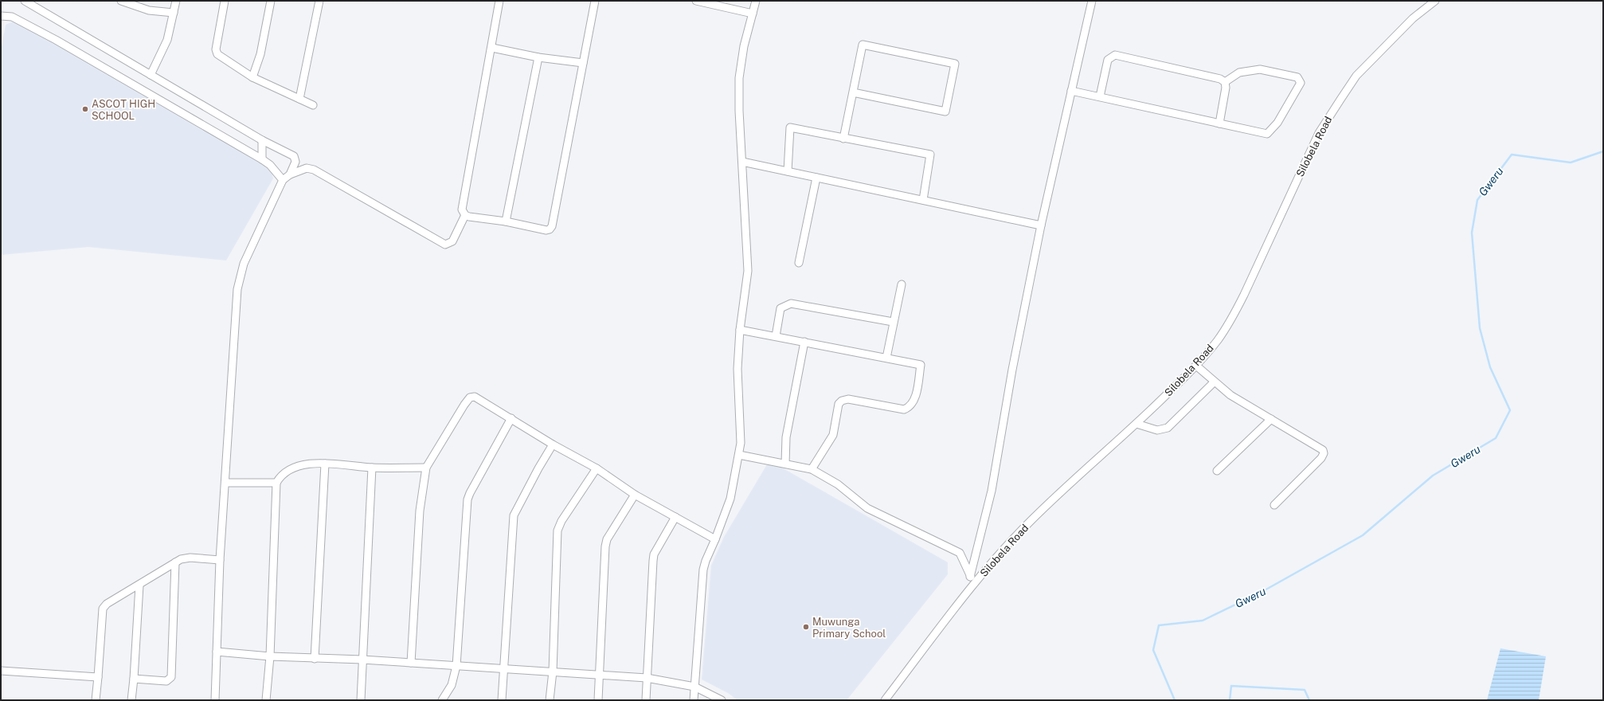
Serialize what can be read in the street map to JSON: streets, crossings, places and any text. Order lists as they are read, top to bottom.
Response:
{
  "streets": {
    "street": ["Silobela Road"]
  },
  "water": ["Gweru"],
  "places": ["ASCOT HIGH SCHOOL", "Muwunga Primary School"]
}
